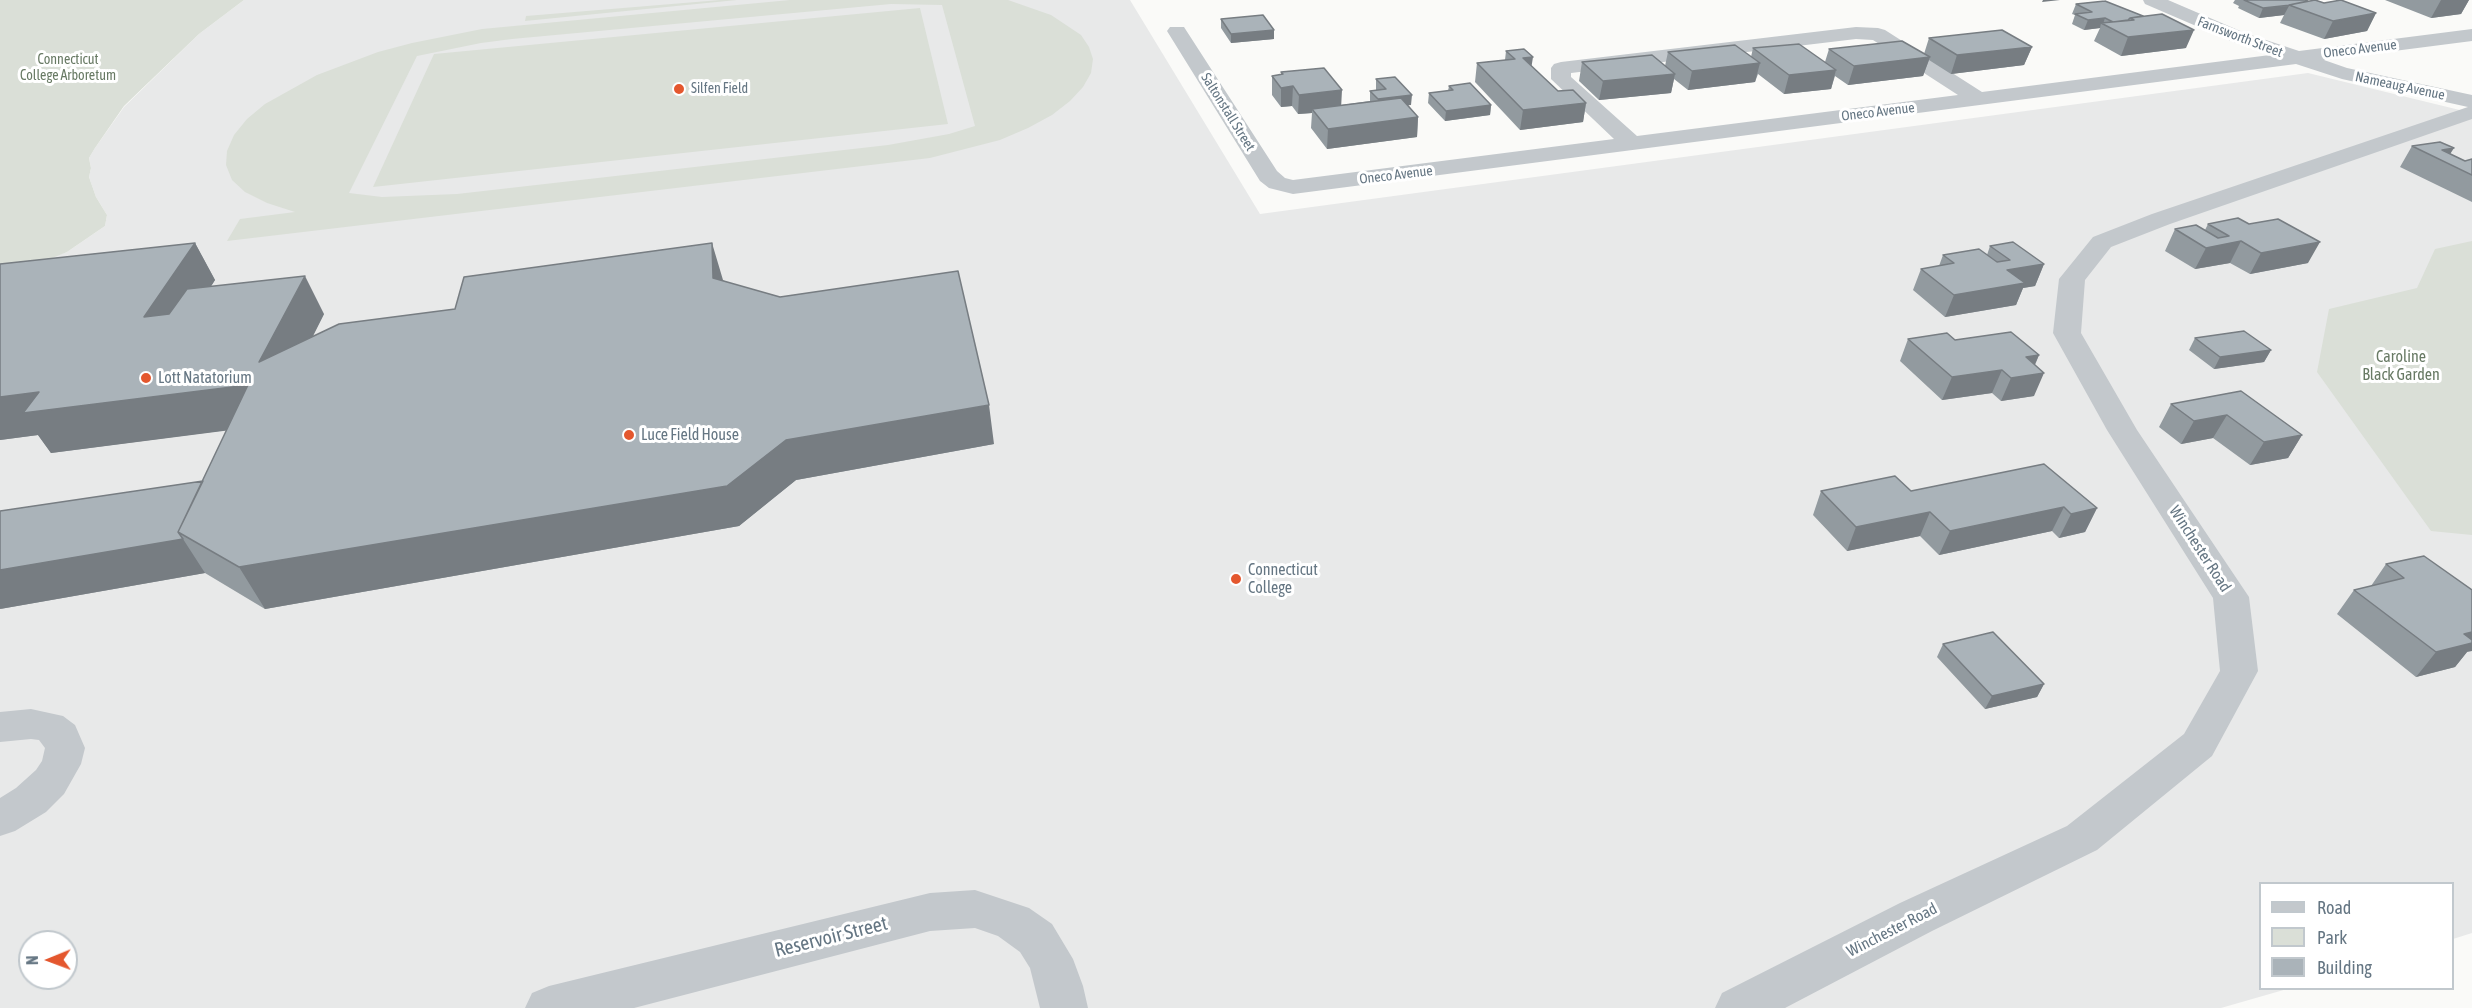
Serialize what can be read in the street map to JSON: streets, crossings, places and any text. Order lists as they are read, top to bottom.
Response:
{
  "streets": {
    "street": [
      "Farnsworth Street",
      "Oneco Avenue",
      "Nameaug Avenue",
      "Saltonstall Street",
      "Winchester Road",
      "Reservoir Street"
    ]
  },
  "crossings": [
    ["Farnsworth Street", "Oneco Avenue"],
    ["Farnsworth Street", "Nameaug Avenue"],
    ["Oneco Avenue", "Nameaug Avenue"],
    ["Oneco Avenue", "Saltonstall Street"]
  ],
  "parks": ["Connecticut College Arboretum", "Caroline Black Garden"],
  "places": [
    "Silfen Field",
    "Lott Natatorium",
    "Luce Field House",
    "Connecticut College"
  ],
  "legend": ["Road", "Park", "Building"],
  "north": "left"
}
